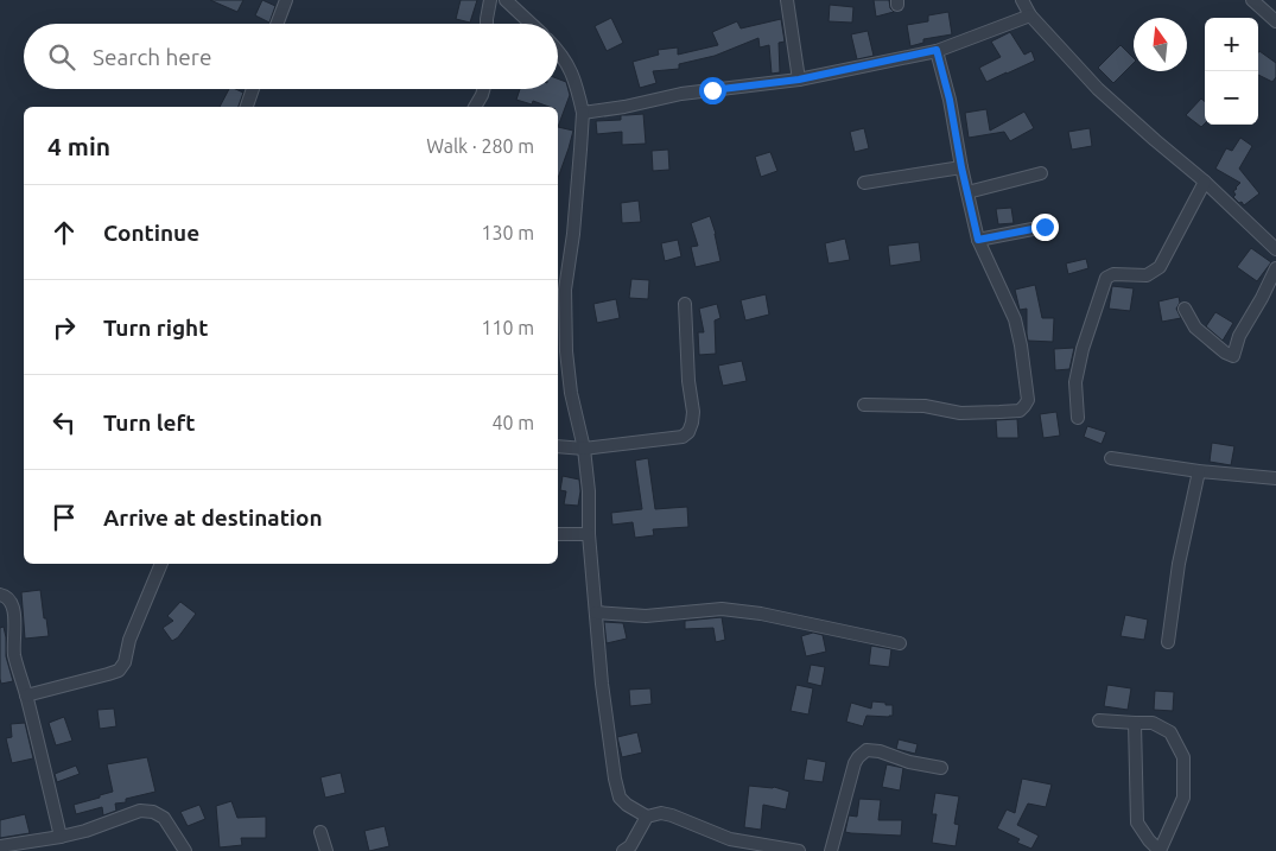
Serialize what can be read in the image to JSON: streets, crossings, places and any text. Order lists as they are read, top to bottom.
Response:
{
  "north": "top",
  "page": {
    "map_buttons": ["+", "−"],
    "search": "Search here",
    "heading": ["4 min", "Walk · 280 m"],
    "list": [
      ["Continue", "130 m"],
      ["Turn right", "110 m"],
      ["Turn left", "40 m"],
      "Arrive at destination"
    ]
  }
}
